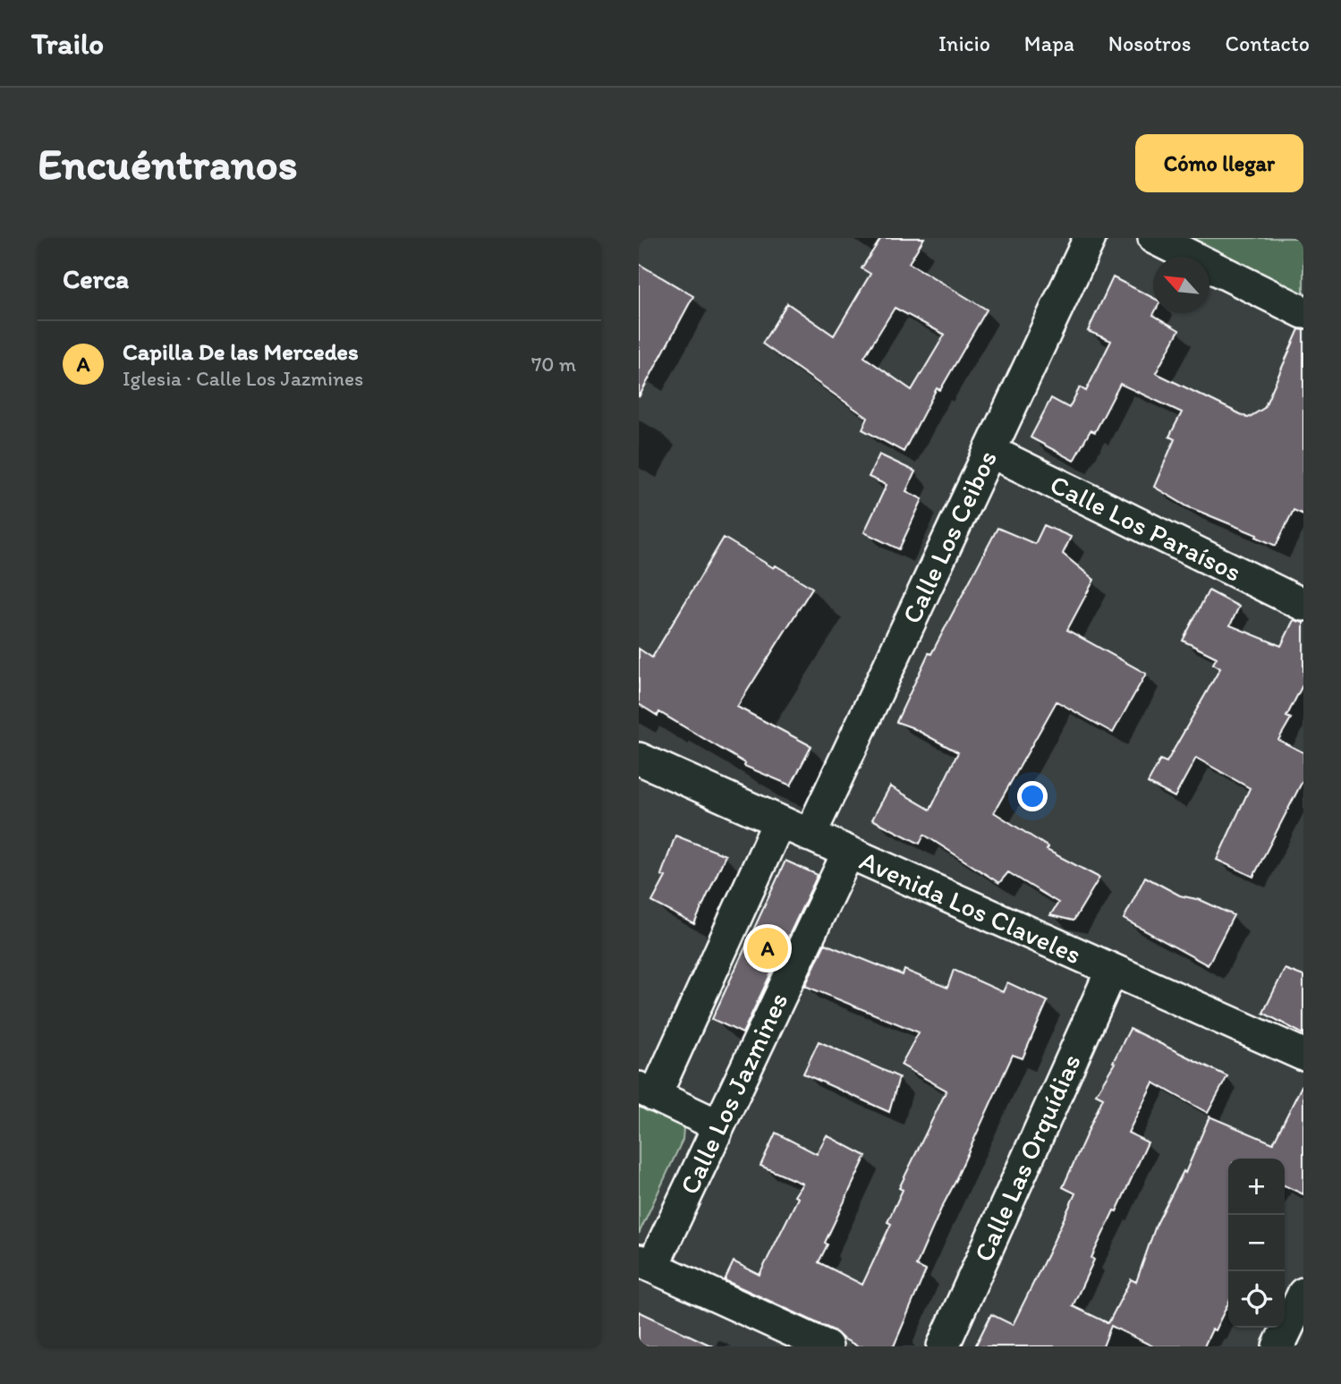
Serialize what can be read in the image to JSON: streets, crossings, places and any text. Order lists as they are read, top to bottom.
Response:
{
  "streets": {
    "street": [
      "Calle Los Paraísos",
      "Calle Los Ceibos",
      "Avenida Los Claveles",
      "Calle Los Jazmines",
      "Calle Las Orquídias"
    ]
  },
  "crossings": [
    ["Calle Los Paraísos", "Calle Los Ceibos"],
    ["Calle Los Ceibos", "Avenida Los Claveles"],
    ["Avenida Los Claveles", "Calle Los Jazmines"],
    ["Avenida Los Claveles", "Calle Las Orquídias"]
  ],
  "north": "top left",
  "page": {
    "header": "Trailo",
    "nav": [
      "Inicio",
      "Mapa",
      "Nosotros",
      "Contacto"
    ],
    "buttons": "Cómo llegar",
    "title": "Encuéntranos",
    "heading": "Cerca",
    "list": [
      {
        "mark": "A",
        "name": "Capilla De las Mercedes",
        "note": "Iglesia · Calle Los Jazmines",
        "value": "70 m"
      }
    ],
    "pins": "A",
    "map_buttons": ["+", "−"]
  }
}
